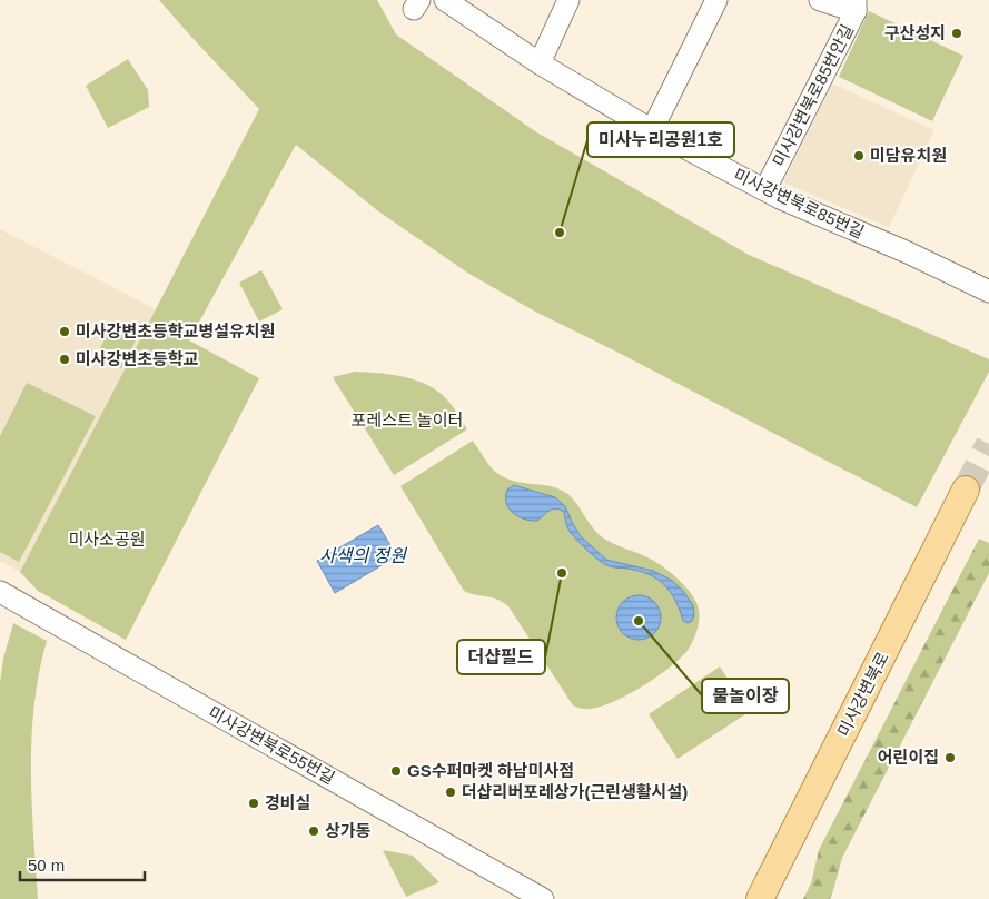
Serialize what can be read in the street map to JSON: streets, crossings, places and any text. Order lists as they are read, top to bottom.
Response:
{
  "streets": {
    "main road": ["미사강변북로"],
    "street": ["미사강변북로85번안길", "미사강변북로85번길", "미사강변북로55번길"]
  },
  "crossings": [
    ["미사강변북로85번안길", "미사강변북로85번길"]
  ],
  "water": ["사색의 정원"],
  "parks": ["포레스트 놀이터", "미사소공원"],
  "places": [
    "구산성지",
    "미담유치원",
    "미사누리공원1호",
    "미사강변초등학교병설유치원",
    "미사강변초등학교",
    "더샵필드",
    "물놀이장",
    "어린이집",
    "GS수퍼마켓 하남미사점",
    "더샵리버포레상가(근린생활시설)",
    "경비실",
    "상가동"
  ],
  "scale_bar": "50 m"
}
